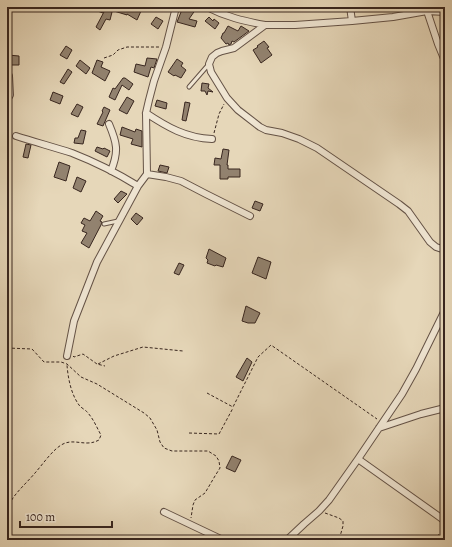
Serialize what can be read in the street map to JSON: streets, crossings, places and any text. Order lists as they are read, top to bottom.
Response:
{
  "scale_bar": "100 m"
}
